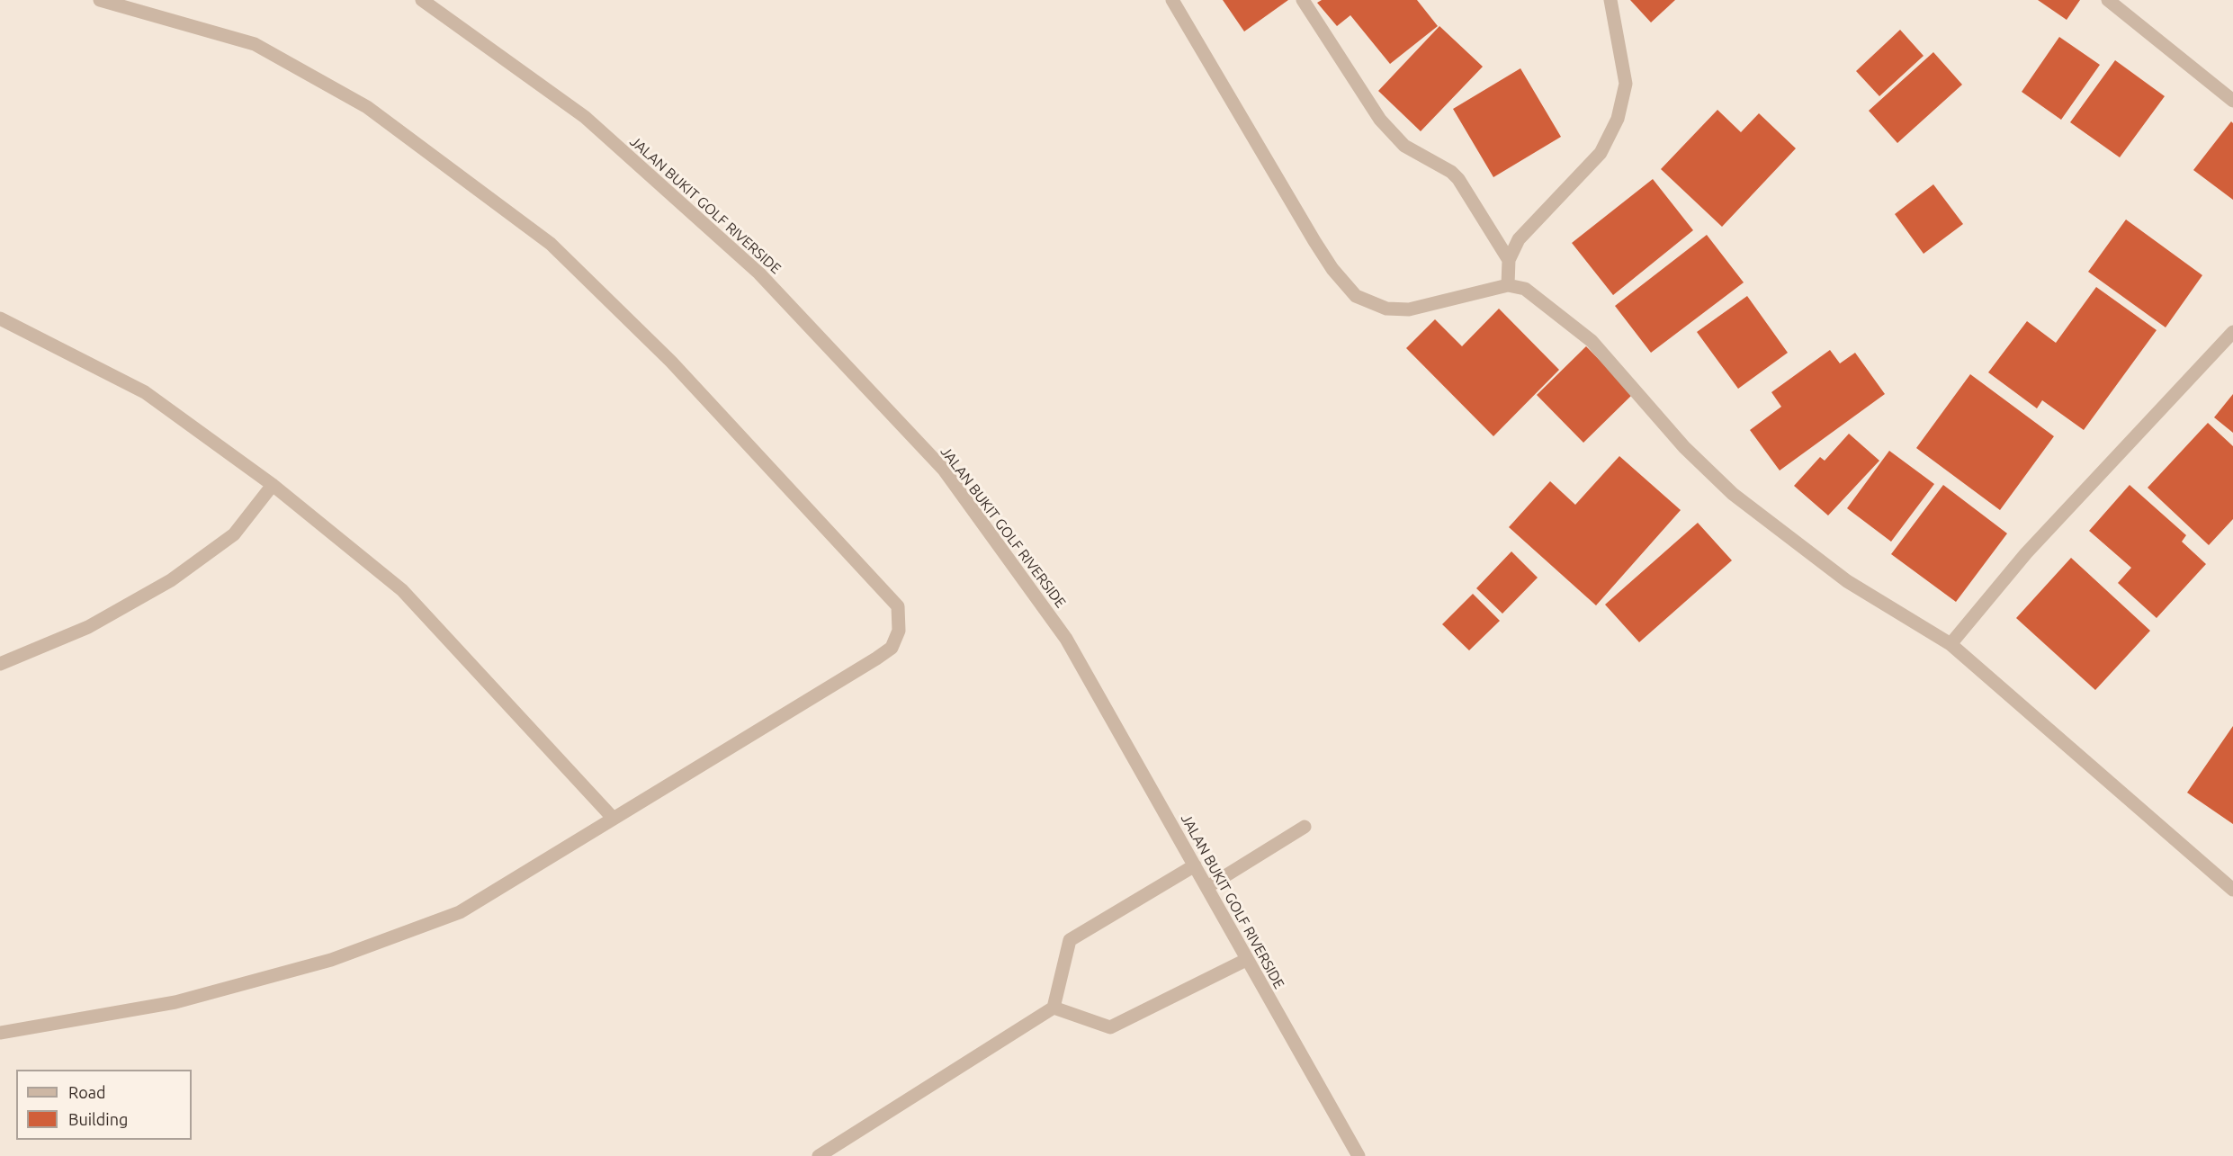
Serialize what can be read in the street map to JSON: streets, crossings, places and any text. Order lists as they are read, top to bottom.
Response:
{
  "streets": {
    "street": ["JALAN BUKIT GOLF RIVERSIDE"]
  },
  "legend": ["Road", "Building"]
}
